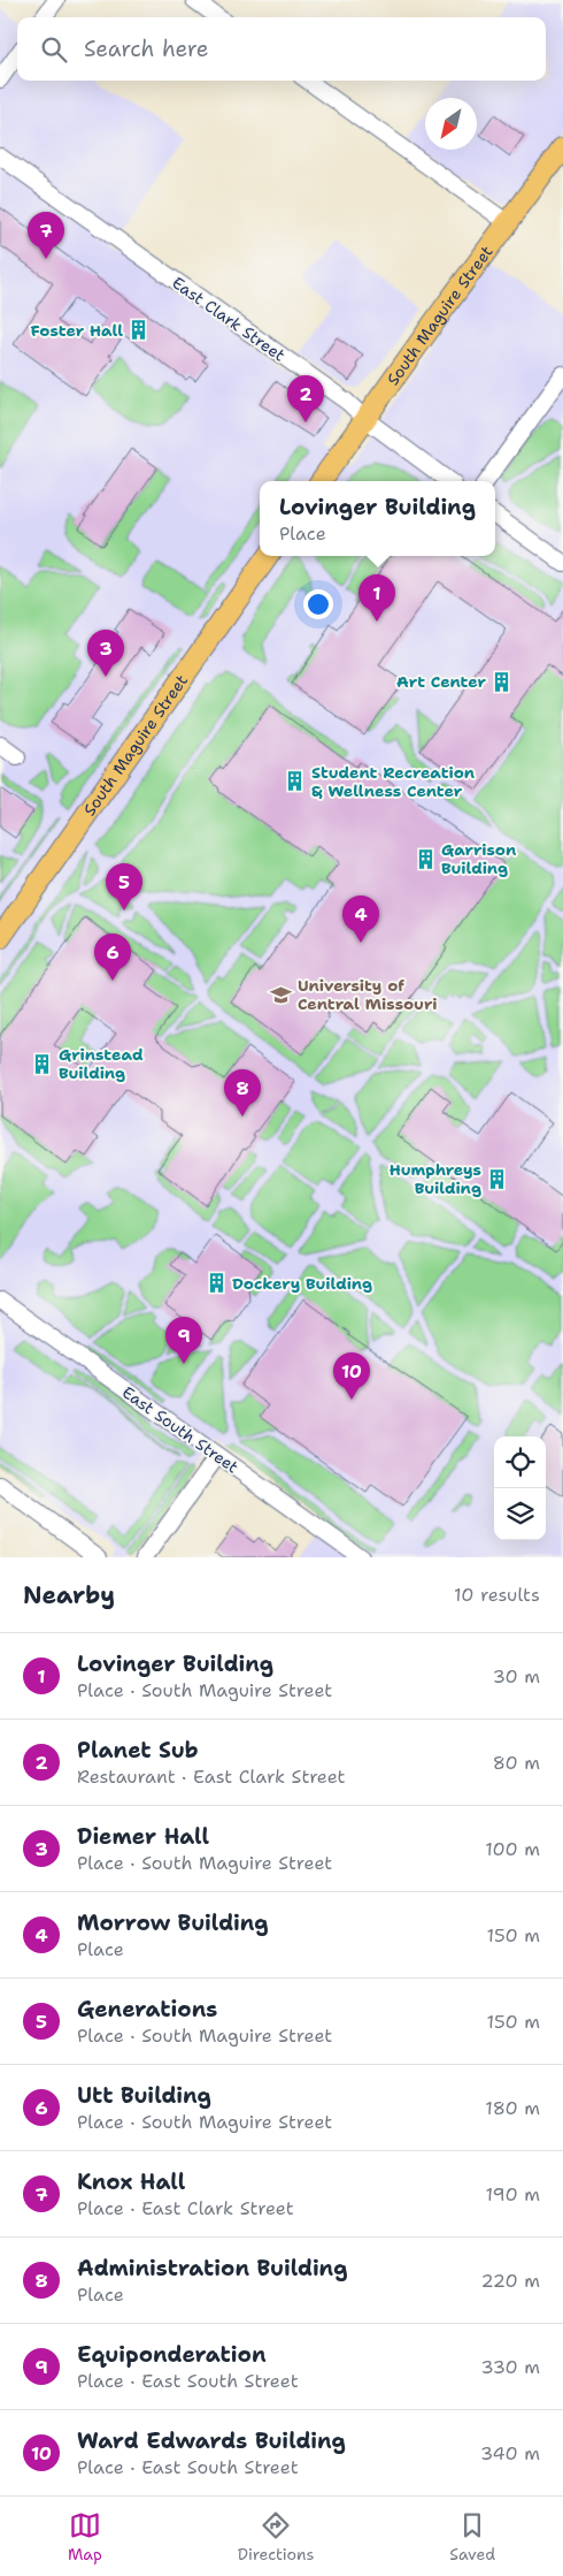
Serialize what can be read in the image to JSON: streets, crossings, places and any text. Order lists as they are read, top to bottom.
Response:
{
  "streets": {
    "main road": ["South Maguire Street"],
    "street": ["East Clark Street", "East South Street"]
  },
  "crossings": [
    ["South Maguire Street", "East Clark Street"]
  ],
  "places": {
    "building": [
      "Foster Hall",
      "Art Center",
      "Student Recreation & Wellness Center",
      "Garrison Building",
      "Grinstead Building",
      "Humphreys Building",
      "Dockery Building"
    ],
    "school or university": ["University of Central Missouri"]
  },
  "north": "bottom left",
  "page": {
    "search": "Search here",
    "pins": [
      "7",
      "2",
      "1",
      "3",
      "5",
      "4",
      "6",
      "8",
      "9",
      "10"
    ],
    "popup": ["Lovinger Building", "Place"],
    "heading": ["Nearby", "10 results"],
    "list": [
      {
        "mark": "1",
        "name": "Lovinger Building",
        "note": "Place · South Maguire Street",
        "value": "30 m"
      },
      {
        "mark": "2",
        "name": "Planet Sub",
        "note": "Restaurant · East Clark Street",
        "value": "80 m"
      },
      {
        "mark": "3",
        "name": "Diemer Hall",
        "note": "Place · South Maguire Street",
        "value": "100 m"
      },
      {
        "mark": "4",
        "name": "Morrow Building",
        "note": "Place",
        "value": "150 m"
      },
      {
        "mark": "5",
        "name": "Generations",
        "note": "Place · South Maguire Street",
        "value": "150 m"
      },
      {
        "mark": "6",
        "name": "Utt Building",
        "note": "Place · South Maguire Street",
        "value": "180 m"
      },
      {
        "mark": "7",
        "name": "Knox Hall",
        "note": "Place · East Clark Street",
        "value": "190 m"
      },
      {
        "mark": "8",
        "name": "Administration Building",
        "note": "Place",
        "value": "220 m"
      },
      {
        "mark": "9",
        "name": "Equiponderation",
        "note": "Place · East South Street",
        "value": "330 m"
      },
      {
        "mark": "10",
        "name": "Ward Edwards Building",
        "note": "Place · East South Street",
        "value": "340 m"
      }
    ],
    "nav": ["Map", "Directions", "Saved"]
  }
}
